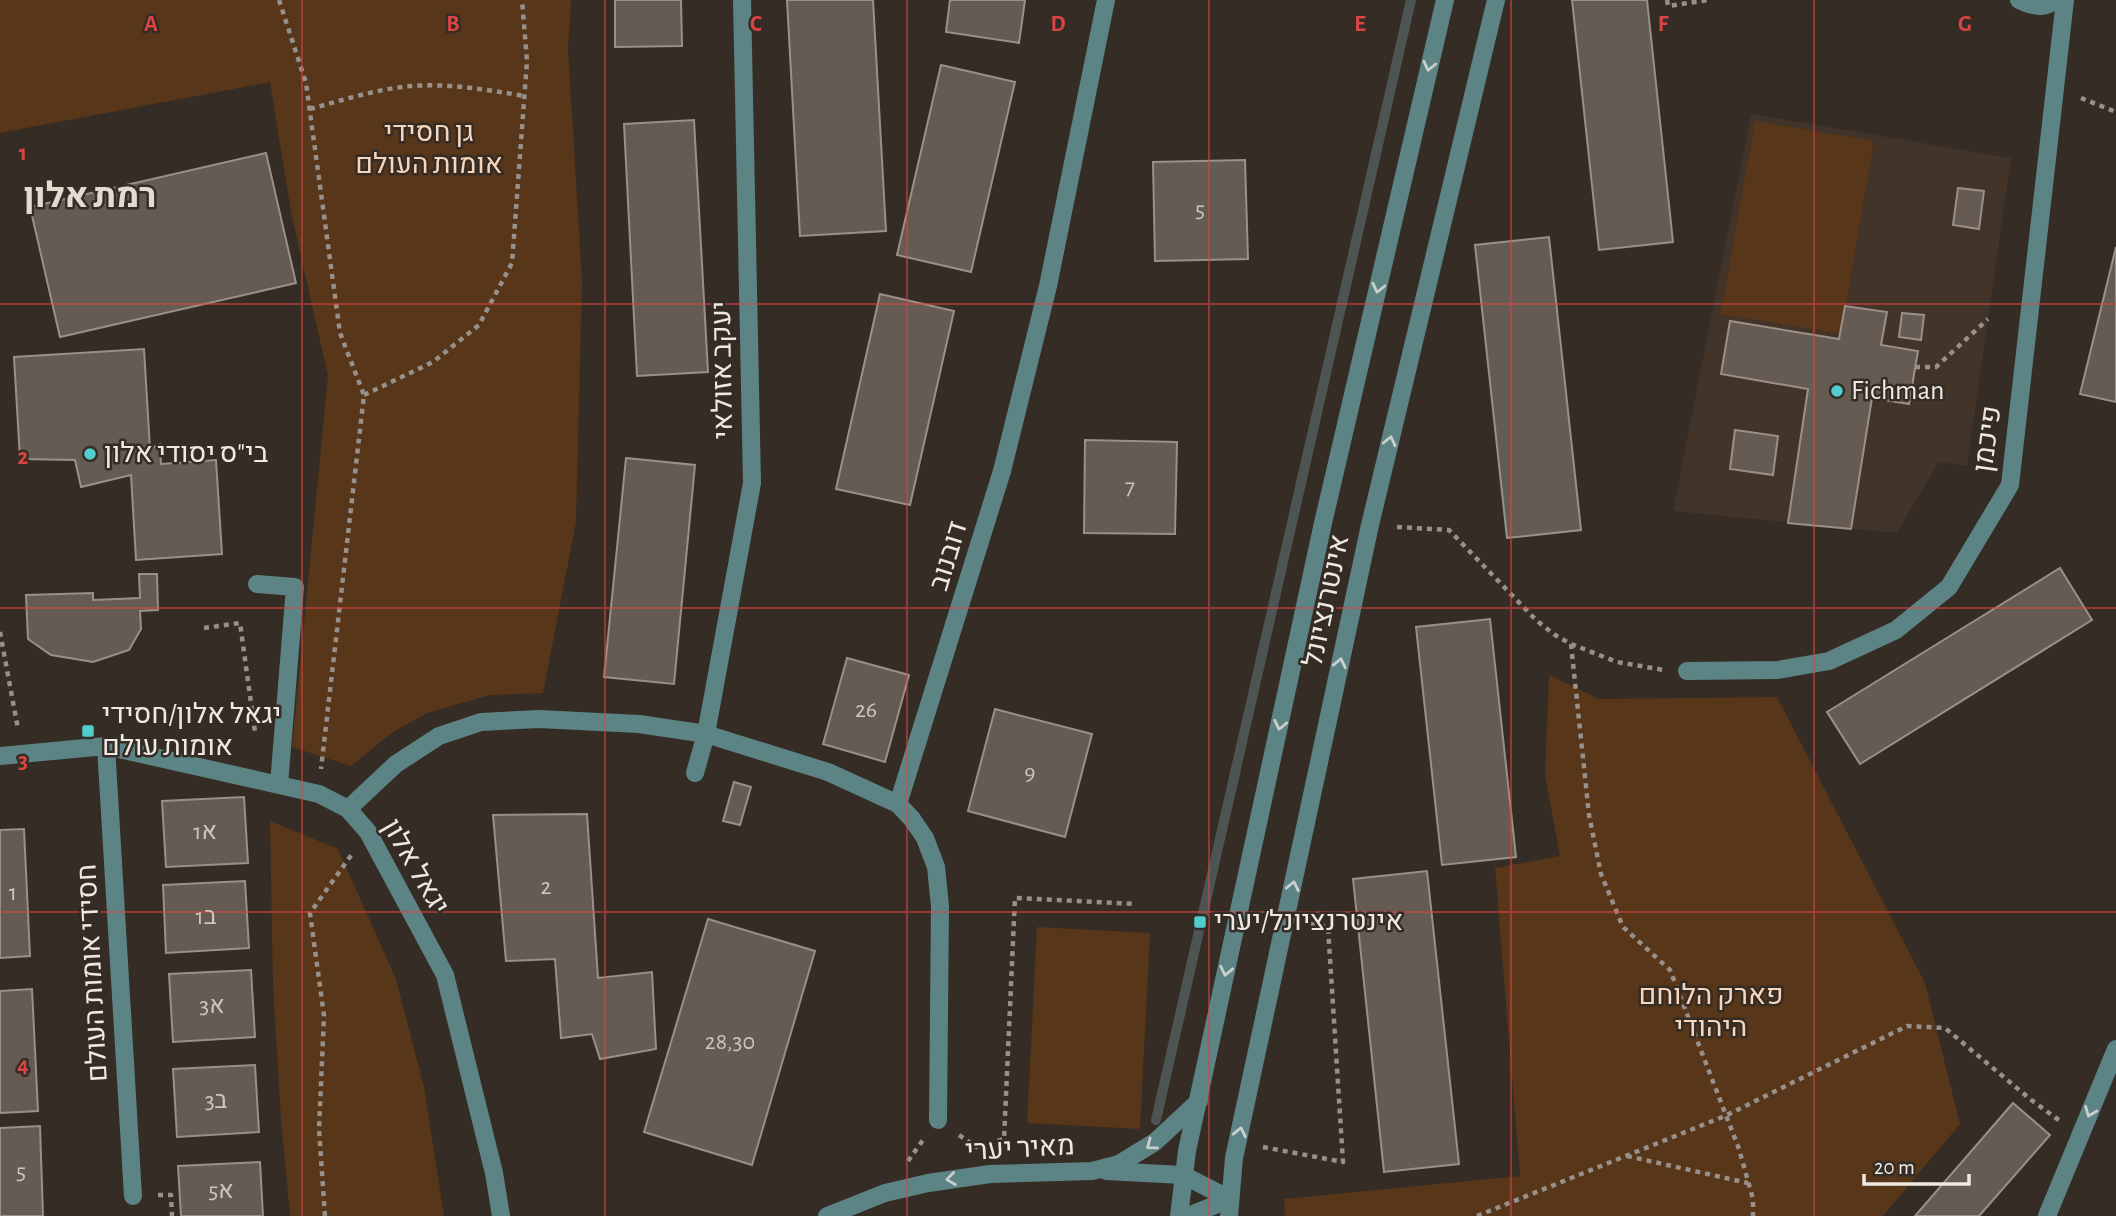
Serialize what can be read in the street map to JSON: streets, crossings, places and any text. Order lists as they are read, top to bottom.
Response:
{
  "streets": {
    "street": [
      "יעקב אזולאי",
      "פיכמן",
      "דובנוב",
      "אינטרנציונל",
      "יגאל אלון",
      "חסידי אומות העולם",
      "מאיר יערי"
    ]
  },
  "crossings": [
    ["אינטרנציונל", "מאיר יערי"],
    ["יגאל אלון", "חסידי אומות העולם"]
  ],
  "districts": ["רמת אלון"],
  "parks": ["גן חסידי אומות העולם", "פארק הלוחם היהודי"],
  "places": {
    "other": ["Fichman", "בי\"ס יסודי אלון"],
    "transit": ["יגאל אלון/חסידי אומות עולם", "אינטרנציונל/יערי"]
  },
  "house_numbers": [
    "5",
    "7",
    "26",
    "9",
    "1א",
    "2",
    "1",
    "1ב",
    "3א",
    "28,30",
    "3ב",
    "5",
    "5א"
  ],
  "scale_bar": "20 m",
  "grid": {
    "columns": [
      "A",
      "B",
      "C",
      "D",
      "E",
      "F",
      "G"
    ],
    "rows": [
      "1",
      "2",
      "3",
      "4"
    ]
  }
}
